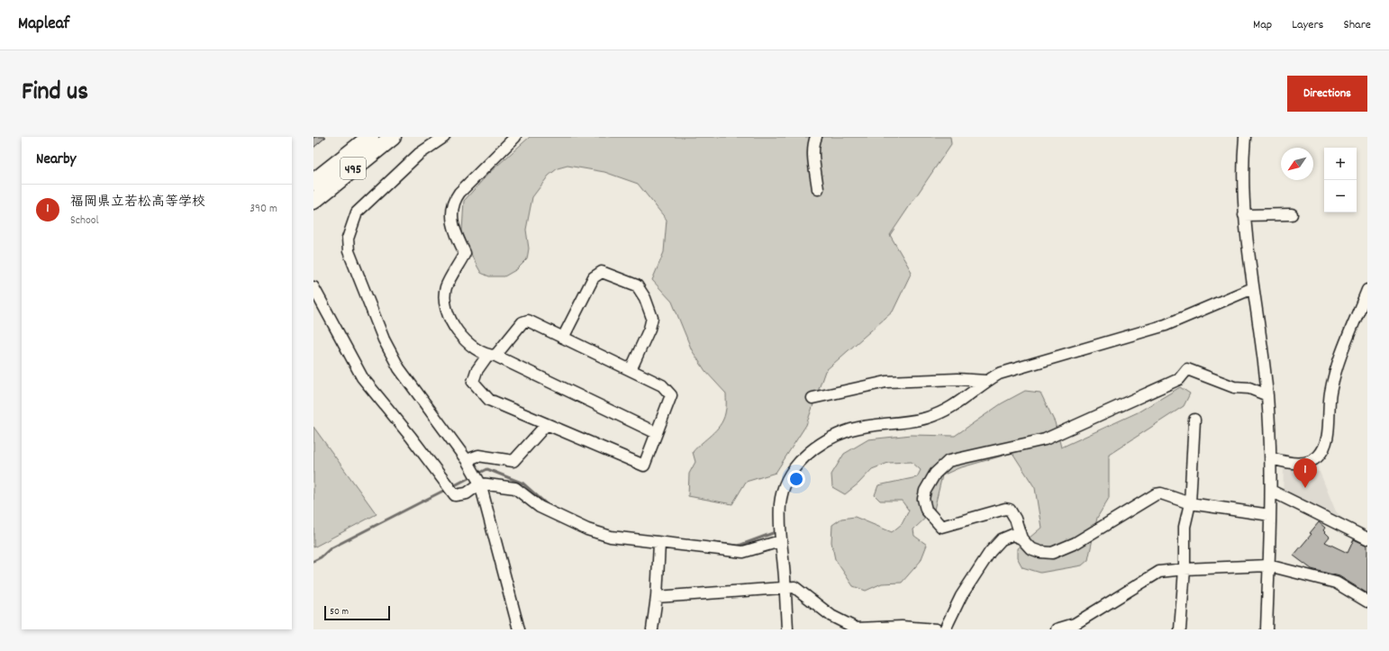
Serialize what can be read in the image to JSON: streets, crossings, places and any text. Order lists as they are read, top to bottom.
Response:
{
  "streets": {
    "highway": ["495"]
  },
  "scale_bar": "50 m",
  "north": "bottom left",
  "page": {
    "header": "Mapleaf",
    "nav": ["Map", "Layers", "Share"],
    "title": "Find us",
    "buttons": "Directions",
    "heading": "Nearby",
    "map_buttons": ["+", "−"],
    "list": [
      {
        "mark": "1",
        "name": "福岡県立若松高等学校",
        "note": "School",
        "value": "390 m"
      }
    ],
    "pins": "1",
    "scale": "50 m"
  }
}
